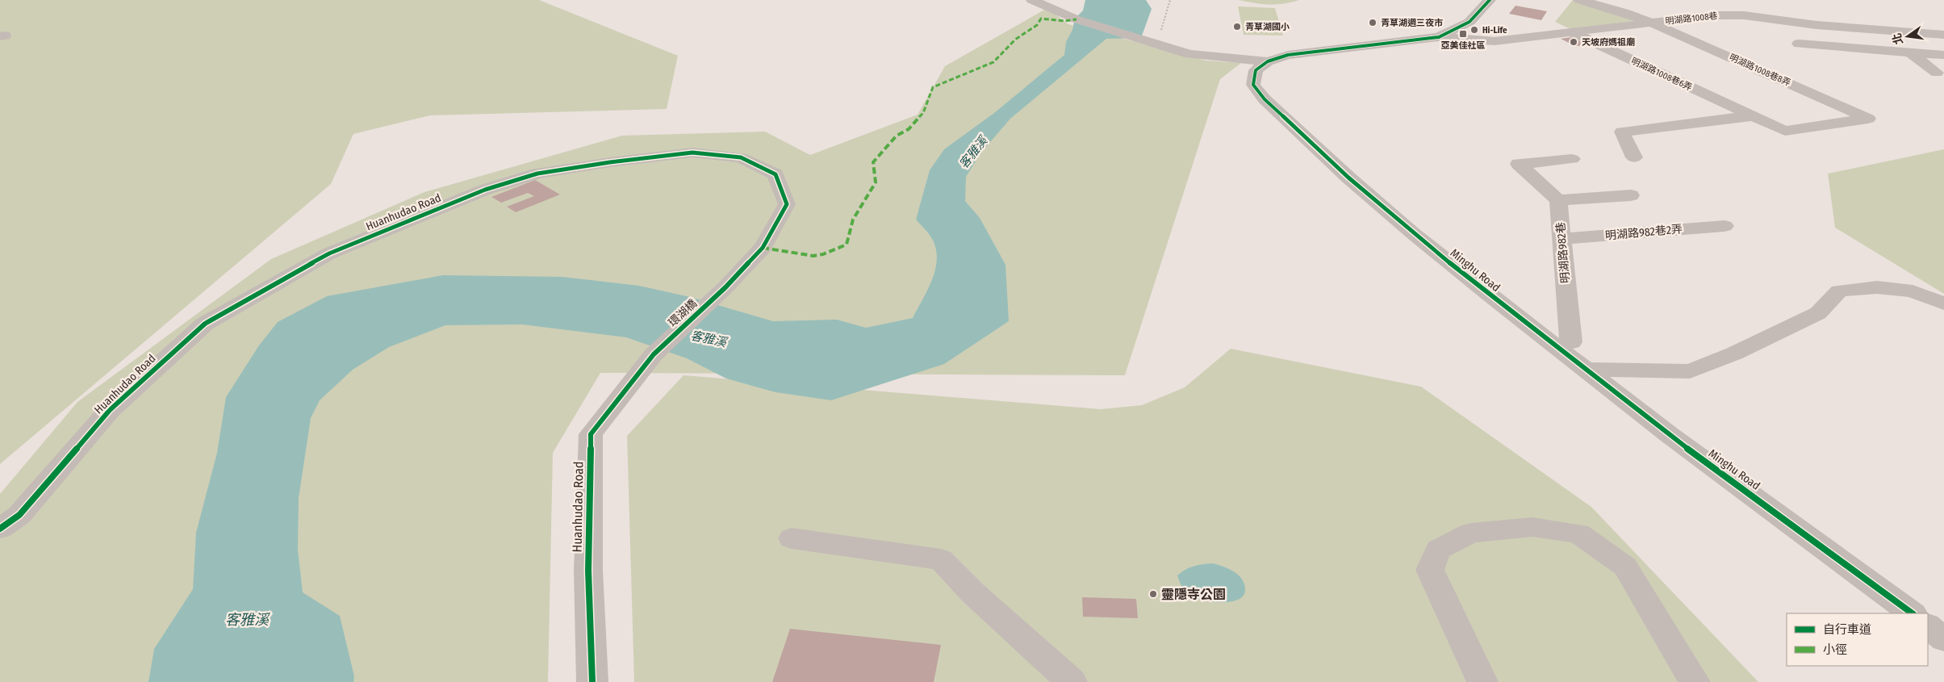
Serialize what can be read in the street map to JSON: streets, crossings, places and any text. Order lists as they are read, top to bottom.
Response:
{
  "streets": {
    "street": [
      "明湖路1008巷",
      "明湖路1008巷8弄",
      "明湖路1008巷6弄",
      "Huanhudao Road",
      "明湖路982巷2弄",
      "明湖路982巷",
      "Minghu Road",
      "環湖橋"
    ]
  },
  "crossings": [
    ["明湖路1008巷", "明湖路1008巷8弄"],
    ["明湖路1008巷", "明湖路1008巷6弄"],
    ["明湖路1008巷8弄", "明湖路1008巷6弄"],
    ["Huanhudao Road", "環湖橋"],
    ["明湖路982巷2弄", "明湖路982巷"],
    ["明湖路982巷", "Minghu Road"]
  ],
  "water": ["客雅溪"],
  "places": {
    "other": [
      "青草湖週三夜市",
      "青草湖國小",
      "Hi-Life",
      "天坡府媽祖廟",
      "靈隱寺公園"
    ],
    "transit": ["亞美佳社區"]
  },
  "legend": ["自行車道", "小徑"],
  "north": "left"
}
